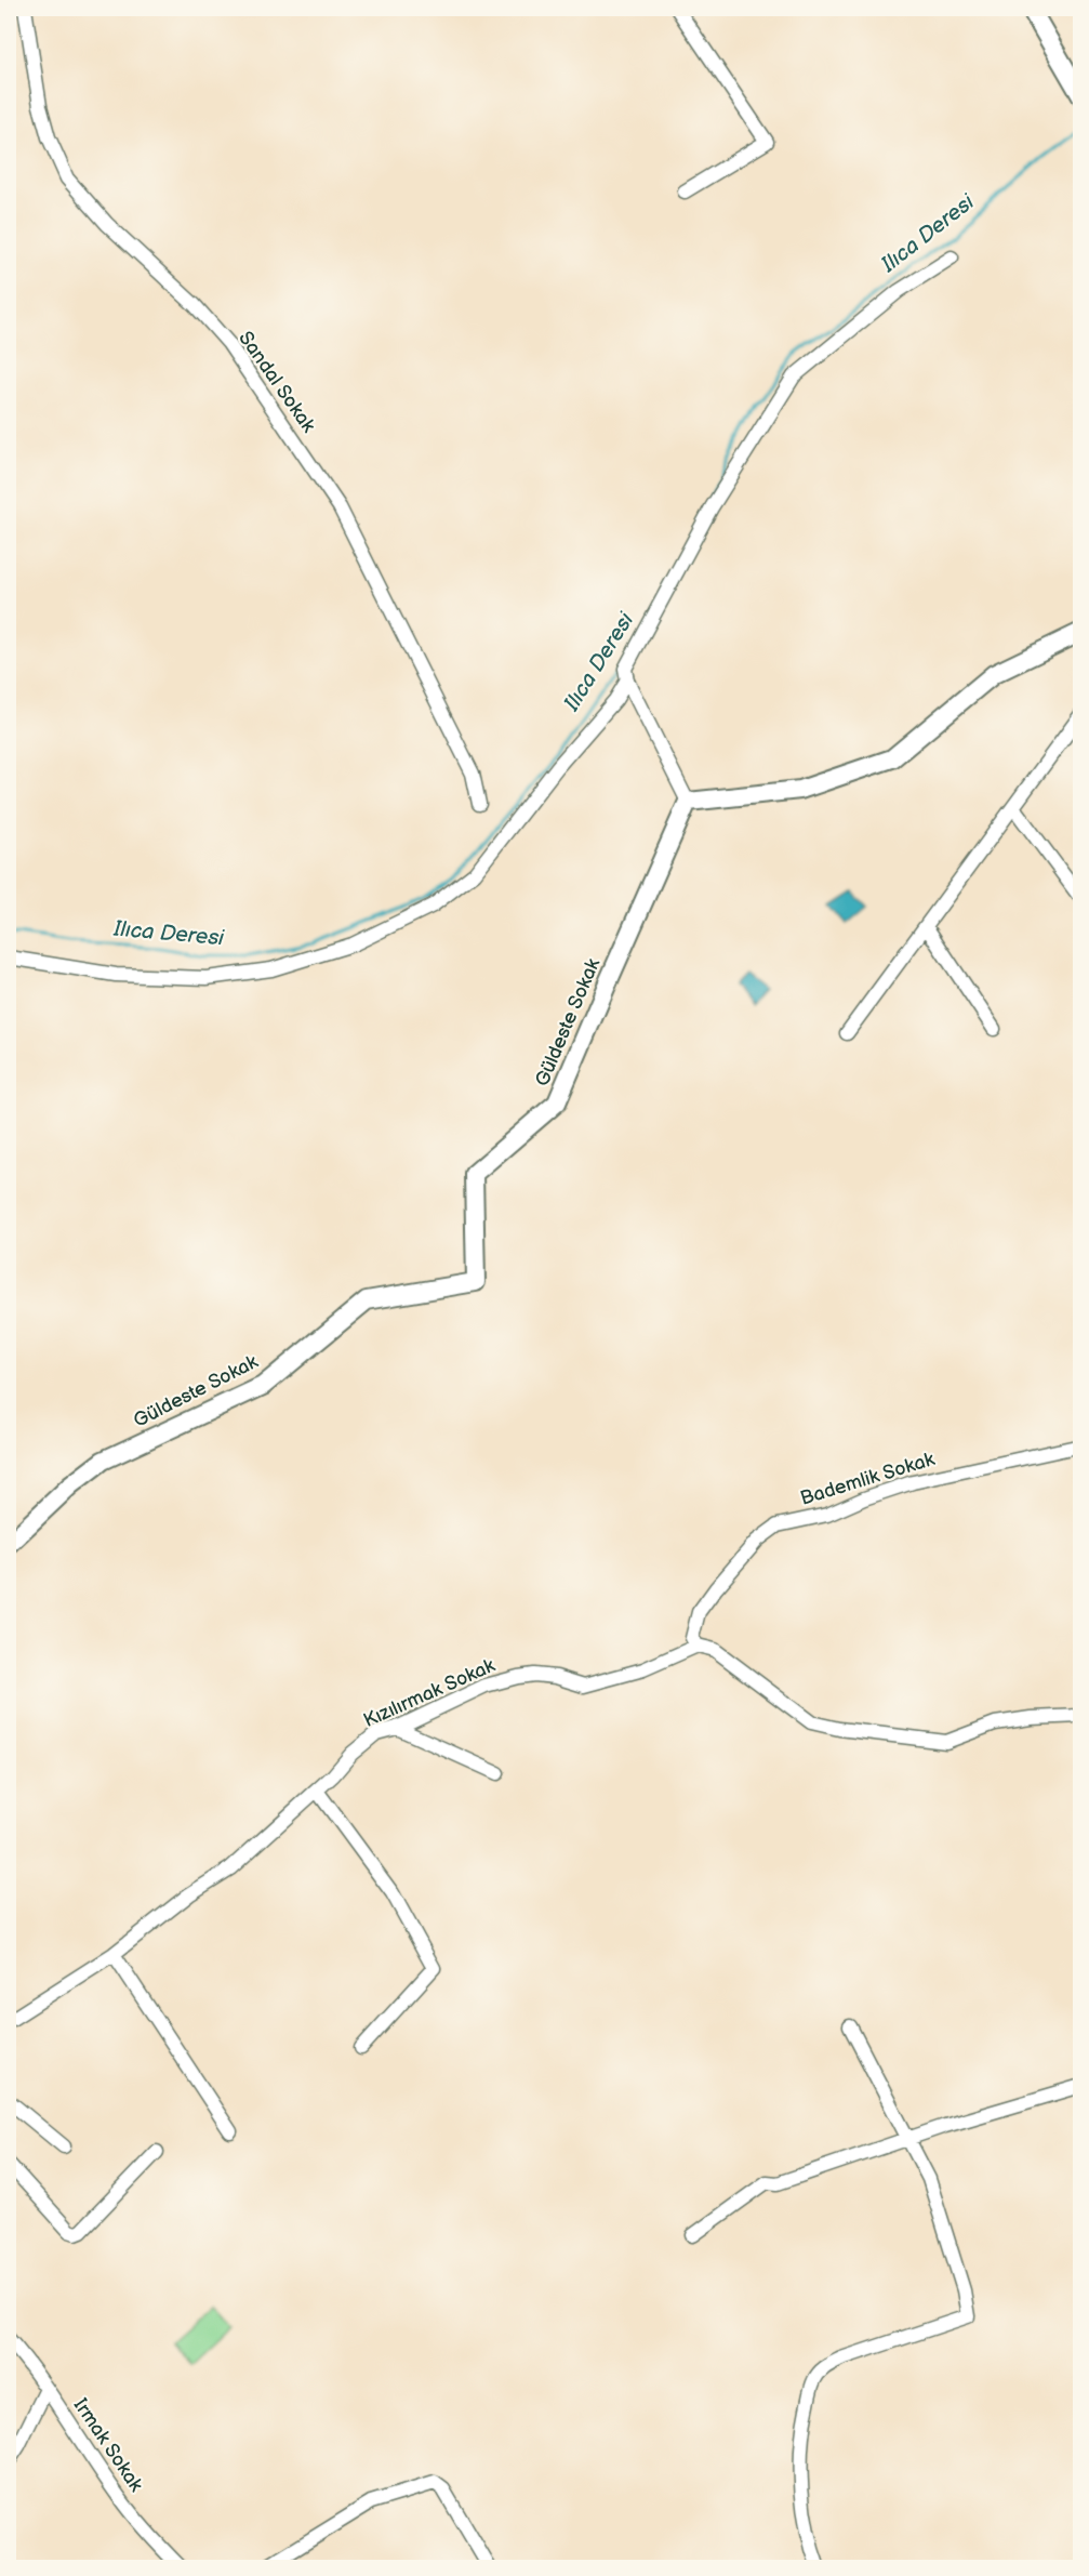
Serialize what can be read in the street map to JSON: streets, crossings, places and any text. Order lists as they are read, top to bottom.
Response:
{
  "streets": {
    "street": [
      "Sandal Sokak",
      "Güldeste Sokak",
      "Bademlik Sokak",
      "Kızılırmak Sokak",
      "Irmak Sokak"
    ]
  },
  "crossings": [
    ["Bademlik Sokak", "Kızılırmak Sokak"]
  ],
  "water": ["Ilıca Deresi"]
}
